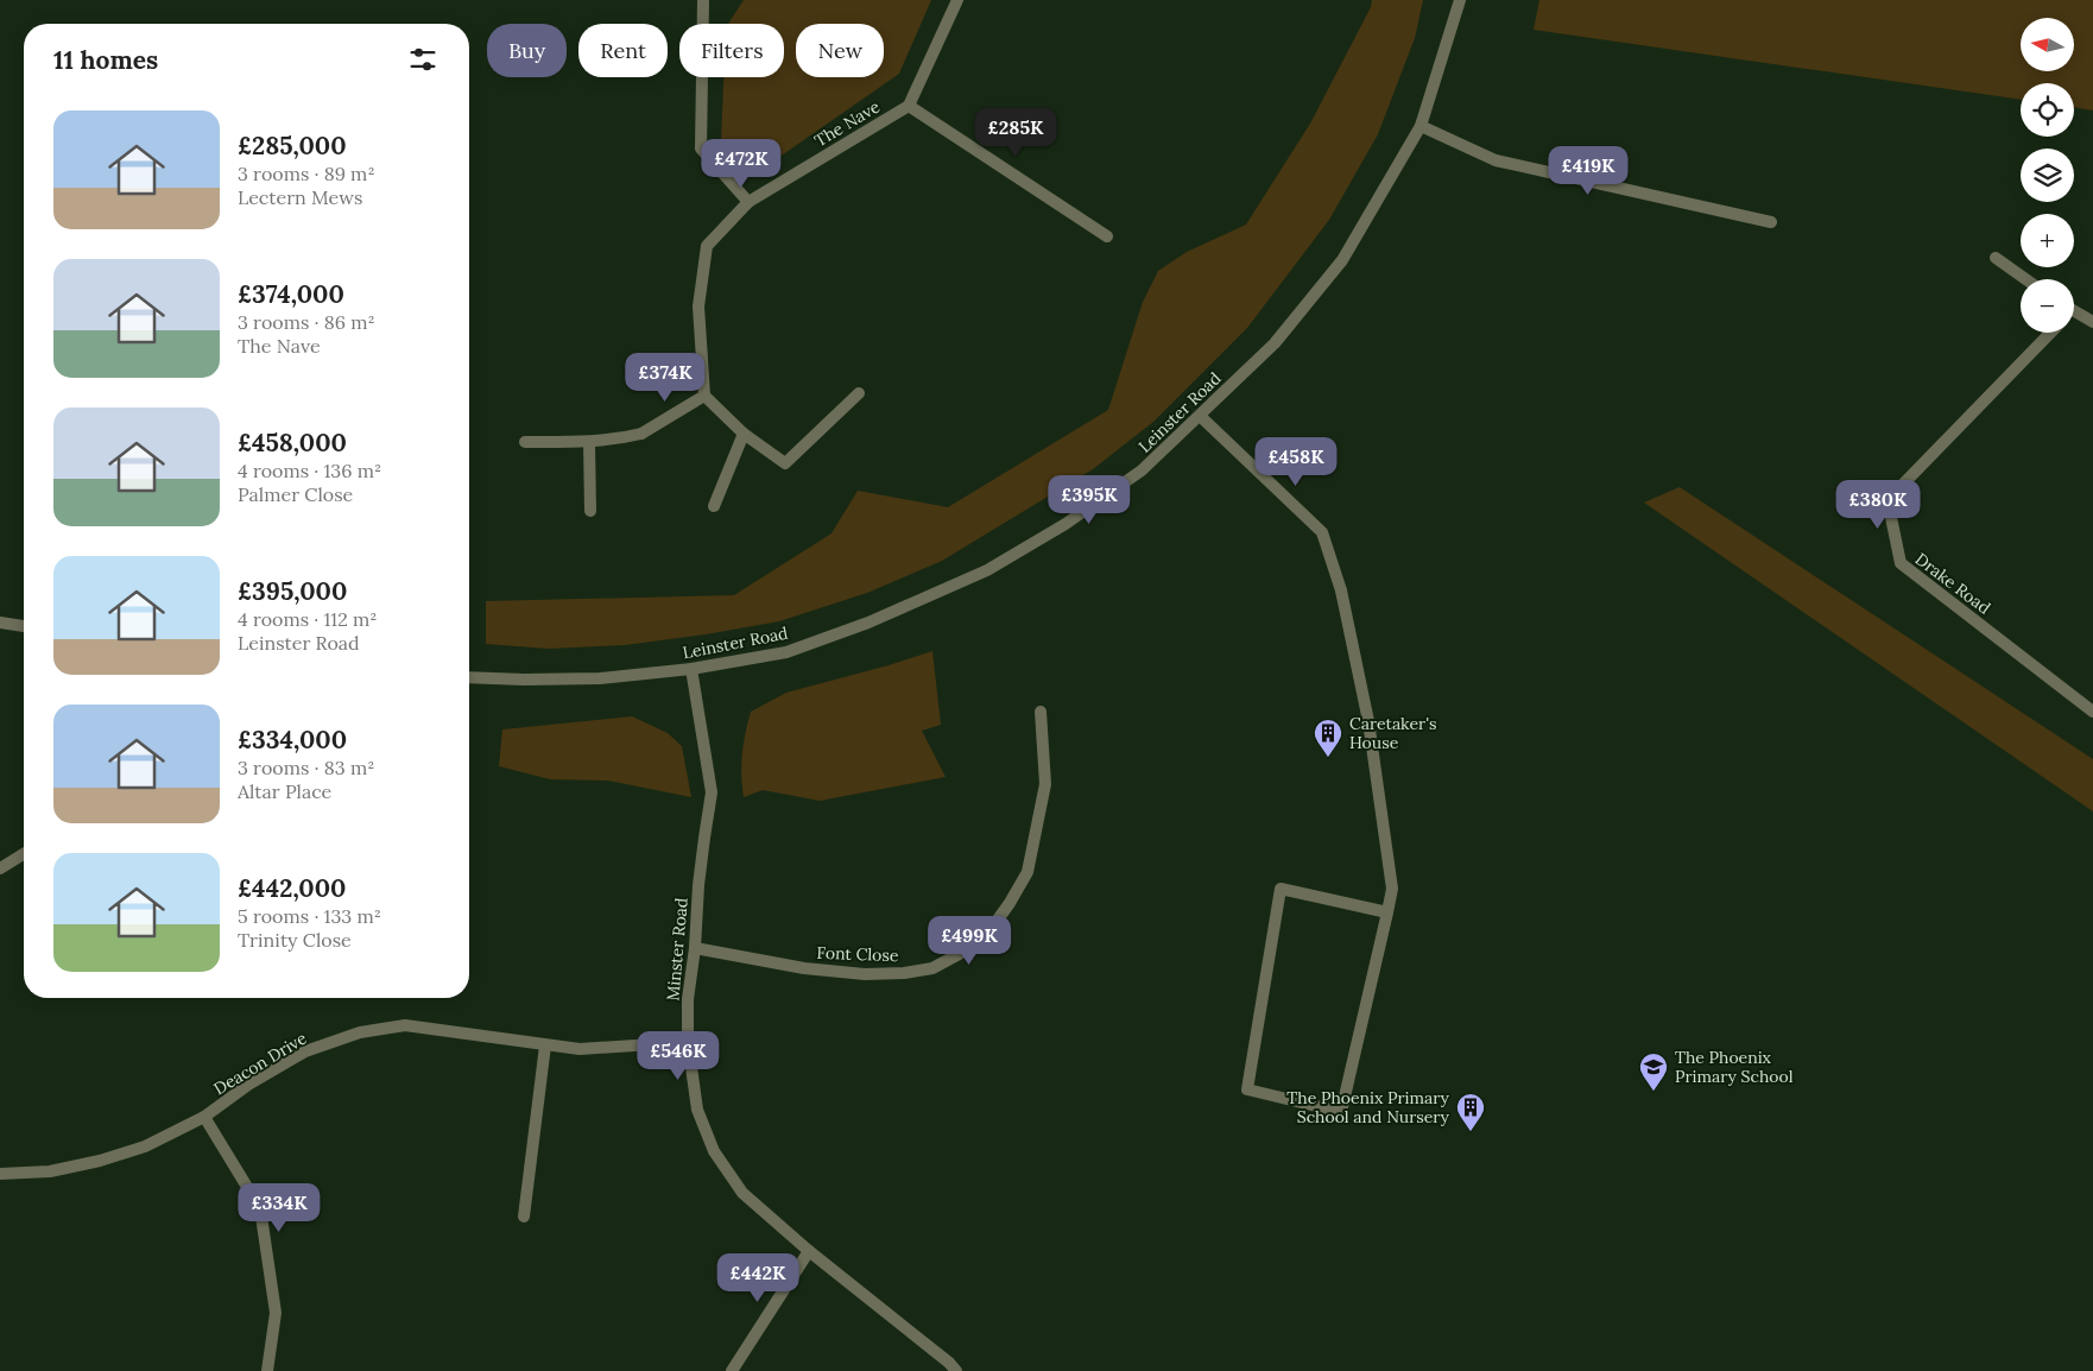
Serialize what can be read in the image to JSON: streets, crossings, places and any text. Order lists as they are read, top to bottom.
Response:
{
  "streets": {
    "street": [
      "The Nave",
      "Leinster Road",
      "Drake Road",
      "Minster Road",
      "Font Close",
      "Deacon Drive"
    ]
  },
  "crossings": [
    ["Leinster Road", "Minster Road"],
    ["Minster Road", "Font Close"],
    ["Minster Road", "Deacon Drive"]
  ],
  "places": {
    "building": ["Caretaker's House", "The Phoenix Primary School and Nursery"],
    "school or university": ["The Phoenix Primary School"]
  },
  "north": "left",
  "page": {
    "map_buttons": ["+", "−"],
    "chip": [
      "Buy",
      "Rent",
      "Filters",
      "New"
    ],
    "heading": "11 homes",
    "list": [
      {
        "name": "£285,000",
        "note": "3 rooms · 89 m² · Lectern Mews"
      },
      {
        "name": "£374,000",
        "note": "3 rooms · 86 m² · The Nave"
      },
      {
        "name": "£458,000",
        "note": "4 rooms · 136 m² · Palmer Close"
      },
      {
        "name": "£395,000",
        "note": "4 rooms · 112 m² · Leinster Road"
      },
      {
        "name": "£334,000",
        "note": "3 rooms · 83 m² · Altar Place"
      },
      {
        "name": "£442,000",
        "note": "5 rooms · 133 m² · Trinity Close"
      }
    ],
    "price": [
      "£285K",
      "£472K",
      "£419K",
      "£374K",
      "£458K",
      "£395K",
      "£380K",
      "£499K",
      "£546K",
      "£334K",
      "£442K"
    ]
  }
}
